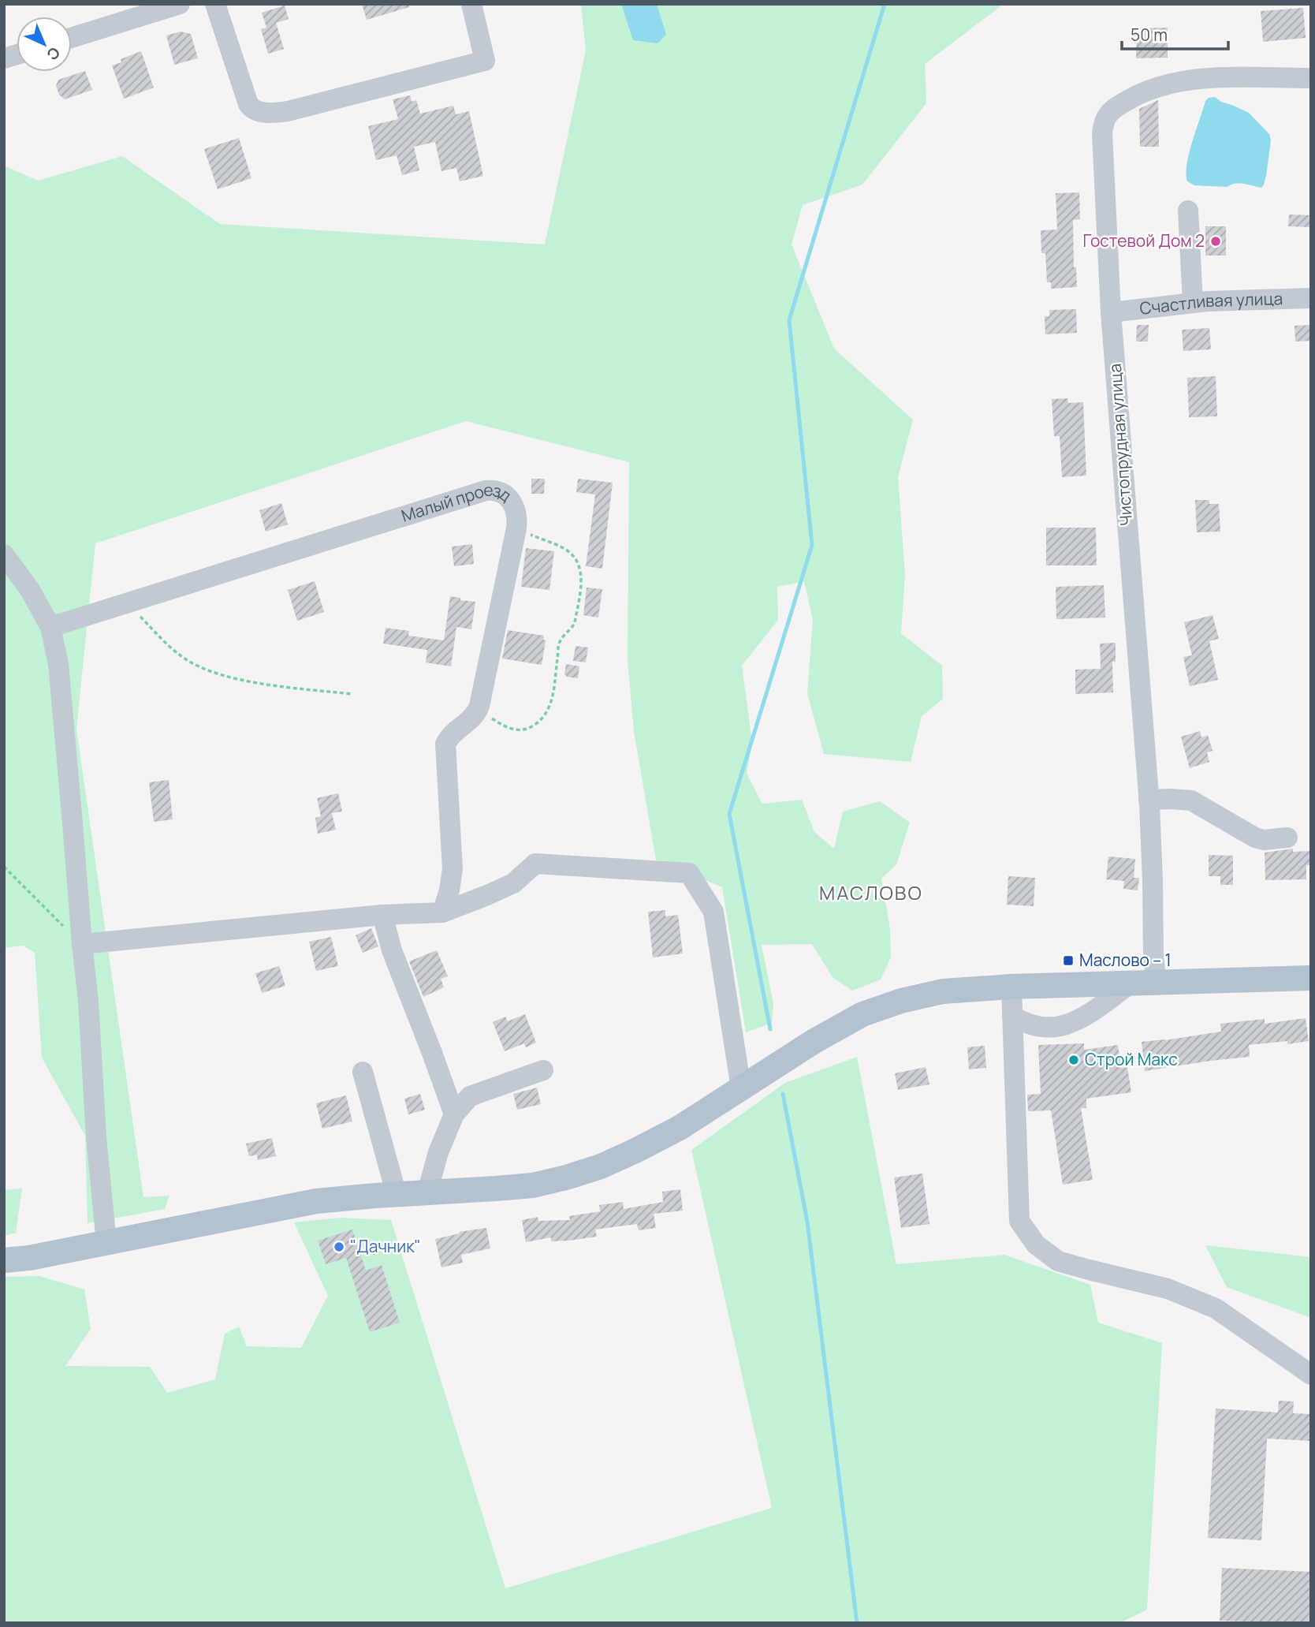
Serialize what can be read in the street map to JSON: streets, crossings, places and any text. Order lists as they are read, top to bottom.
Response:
{
  "streets": {
    "street": ["Счастливая улица", "Чистопрудная улица", "Малый проезд"]
  },
  "crossings": [
    ["Счастливая улица", "Чистопрудная улица"]
  ],
  "districts": ["МАСЛОВО"],
  "places": {
    "other": ["Гостевой Дом 2", "Строй Макс", "\"Дачник\""],
    "transit": ["Маслово – 1"]
  },
  "scale_bar": "50 m",
  "north": "bottom right"
}
